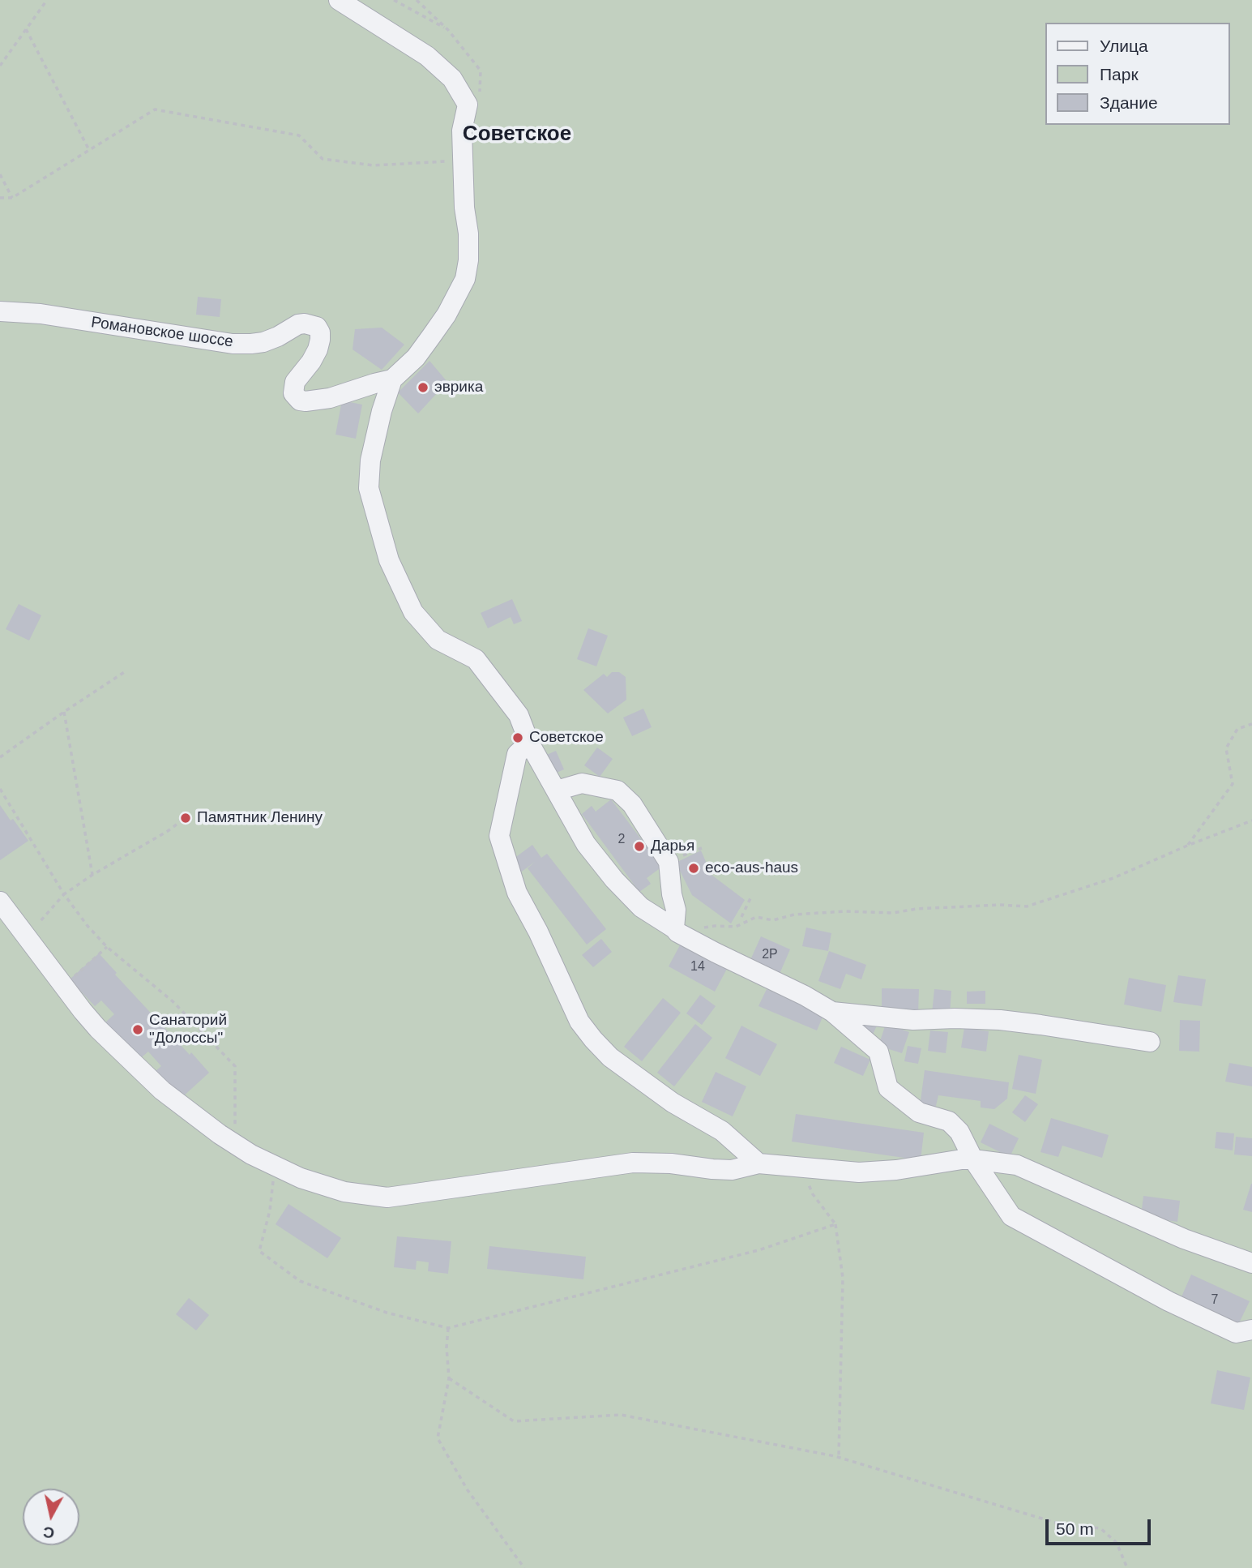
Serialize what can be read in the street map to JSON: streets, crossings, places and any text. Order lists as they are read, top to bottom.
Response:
{
  "streets": {
    "street": ["Романовское шоссе"]
  },
  "districts": ["Советское"],
  "places": [
    "эврика",
    "Советское",
    "Памятник Ленину",
    "Дарья",
    "eco-aus-haus",
    "Санаторий \"Долоссы\""
  ],
  "house_numbers": [
    "2",
    "2Р",
    "14",
    "7"
  ],
  "legend": ["Улица", "Парк", "Здание"],
  "scale_bar": "50 m",
  "north": "bottom"
}
